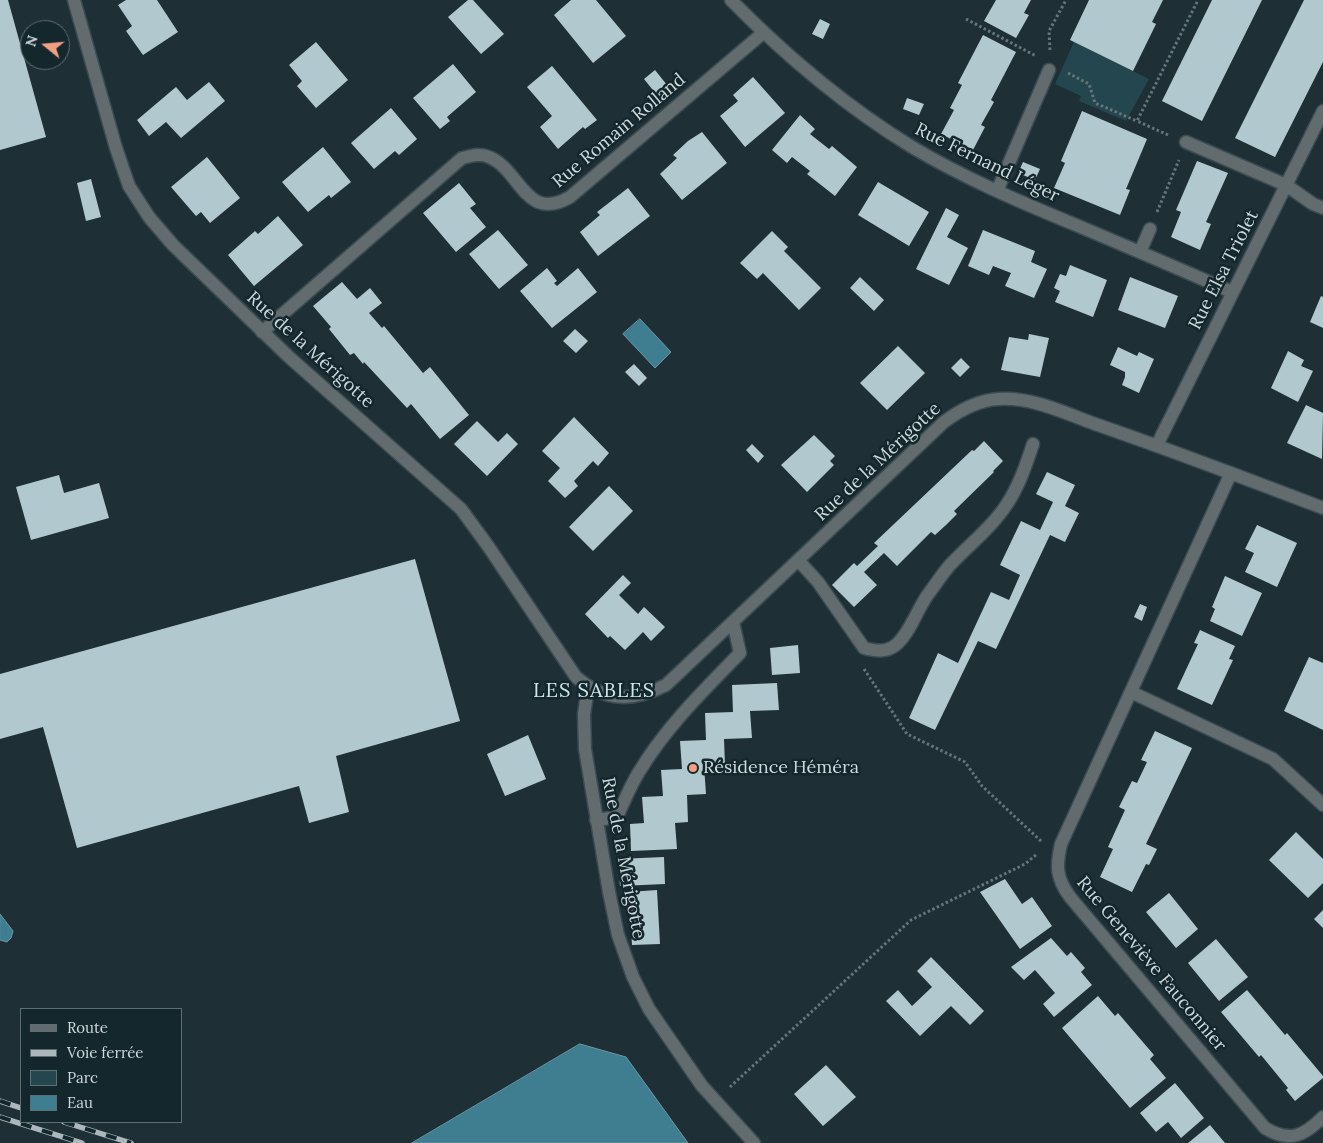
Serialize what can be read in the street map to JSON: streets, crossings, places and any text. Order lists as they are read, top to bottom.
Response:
{
  "streets": {
    "street": [
      "Rue Romain Rolland",
      "Rue Fernand Léger",
      "Rue Elsa Triolet",
      "Rue de la Mérigotte",
      "Rue Geneviève Fauconnier"
    ]
  },
  "crossings": [
    ["Rue Romain Rolland", "Rue Fernand Léger"],
    ["Rue Romain Rolland", "Rue de la Mérigotte"],
    ["Rue Fernand Léger", "Rue Elsa Triolet"],
    ["Rue Elsa Triolet", "Rue de la Mérigotte"],
    ["Rue de la Mérigotte", "Rue Geneviève Fauconnier"]
  ],
  "districts": ["LES SABLES"],
  "places": ["Résidence Héméra"],
  "legend": [
    "Route",
    "Voie ferrée",
    "Parc",
    "Eau"
  ],
  "north": "left"
}
